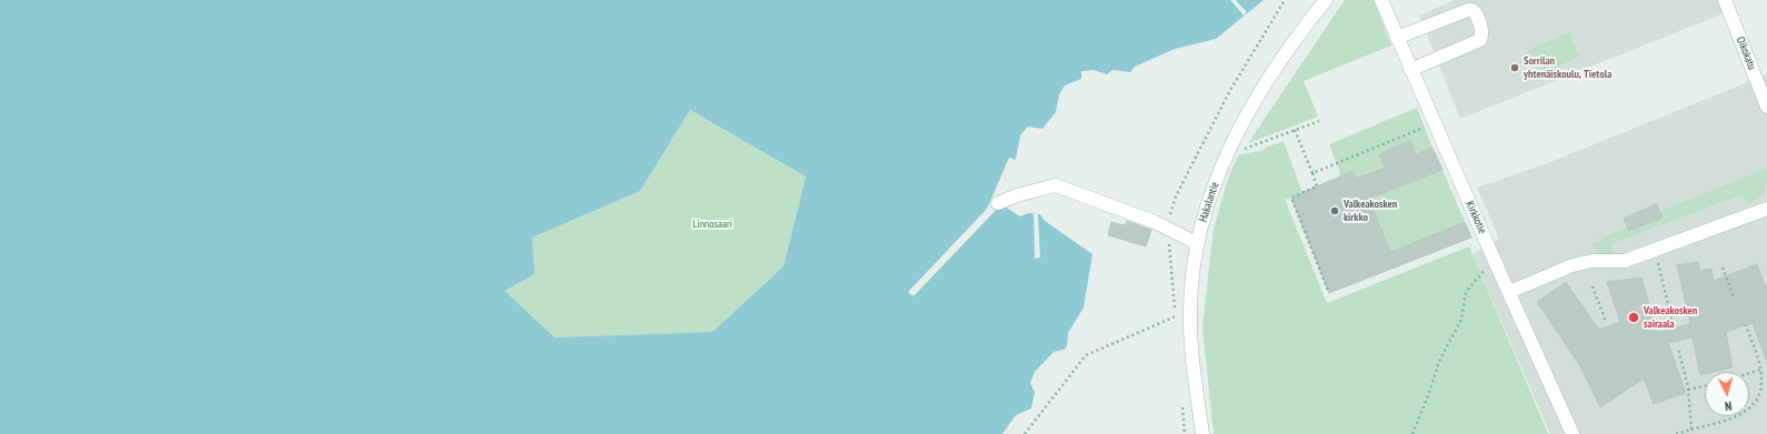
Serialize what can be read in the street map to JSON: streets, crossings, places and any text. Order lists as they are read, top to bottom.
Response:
{
  "streets": {
    "street": ["Oikokatu", "Hakalantie", "Kirkkotie"]
  },
  "parks": ["Linnosaari"],
  "places": ["Sorrilan yhtenäiskoulu, Tietola", "Valkeakosken kirkko", "Valkeakosken sairaala"],
  "north": "bottom"
}
